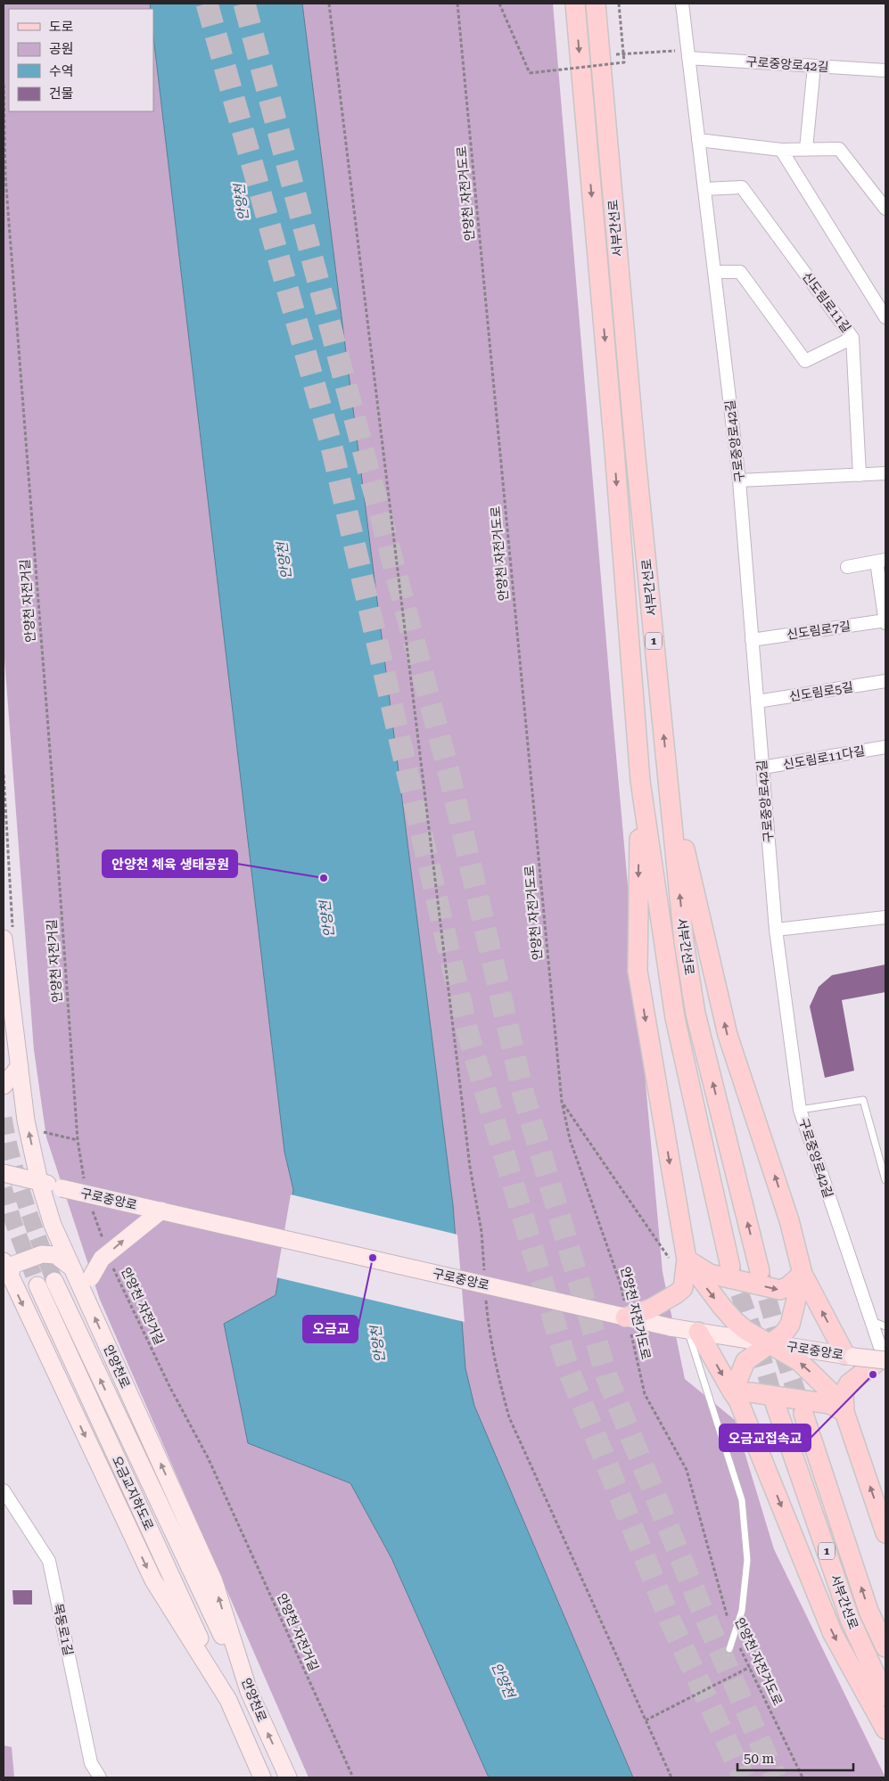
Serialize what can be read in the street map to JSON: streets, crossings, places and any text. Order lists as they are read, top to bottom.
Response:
{
  "streets": {
    "main road": [
      "서부간선로",
      "1",
      "구로중앙로",
      "안양천로",
      "오금교지하도로"
    ],
    "street": [
      "구로중앙로42길",
      "신도림로11길",
      "신도림로7길",
      "신도림로5길",
      "신도림로11다길",
      "목동로1길"
    ],
    "path": ["안양천 자전거도로", "안양천 자전거길"]
  },
  "crossings": [
    ["구로중앙로42길", "신도림로11길"],
    ["구로중앙로42길", "신도림로7길"],
    ["구로중앙로42길", "신도림로5길"],
    ["구로중앙로42길", "신도림로11다길"],
    ["구로중앙로42길", "구로중앙로"],
    ["안양천 자전거도로", "구로중앙로"],
    ["구로중앙로", "안양천로"],
    ["안양천로", "오금교지하도로"]
  ],
  "water": ["안양천"],
  "places": ["안양천 체육 생태공원", "오금교", "오금교접속교"],
  "legend": [
    "도로",
    "공원",
    "수역",
    "건물"
  ],
  "scale_bar": "50 m"
}
